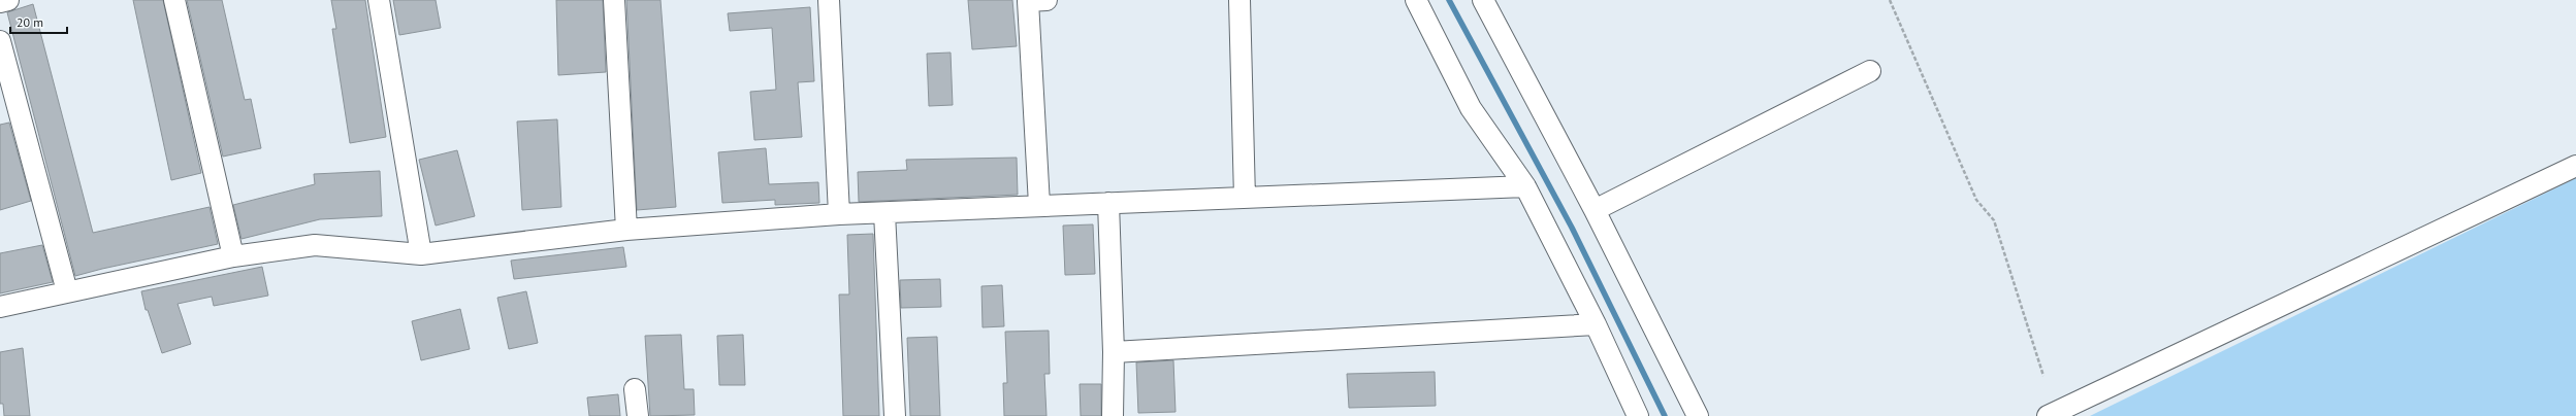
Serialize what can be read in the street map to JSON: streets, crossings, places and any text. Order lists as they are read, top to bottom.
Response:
{
  "scale_bar": "20 m"
}
